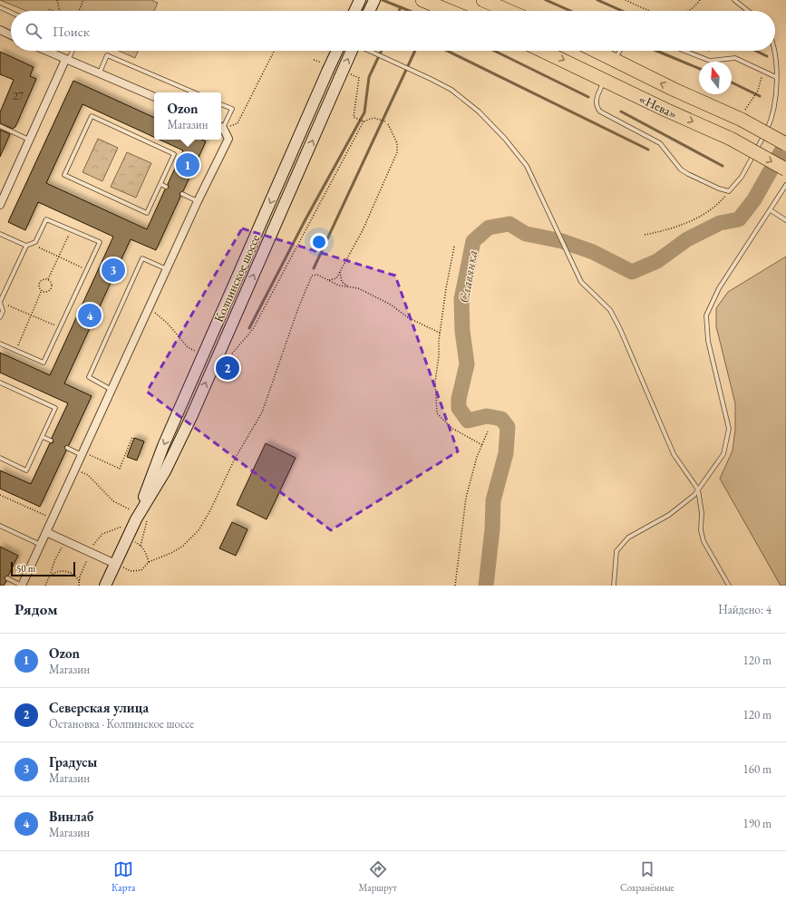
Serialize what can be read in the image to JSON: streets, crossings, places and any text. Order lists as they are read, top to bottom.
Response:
{
  "streets": {
    "highway": ["«Нева»"],
    "main road": ["Колпинское шоссе"]
  },
  "water": ["Славянка"],
  "house_numbers": ["27"],
  "scale_bar": "50 m",
  "north": "top",
  "page": {
    "search": "Поиск",
    "popup": ["Ozon", "Магазин"],
    "pins": [
      "1",
      "3",
      "4",
      "2"
    ],
    "scale": "50 m",
    "heading": ["Рядом", "Найдено: 4"],
    "list": [
      {
        "mark": "1",
        "name": "Ozon",
        "note": "Магазин",
        "value": "120 m"
      },
      {
        "mark": "2",
        "name": "Северская улица",
        "note": "Остановка · Колпинское шоссе",
        "value": "120 m"
      },
      {
        "mark": "3",
        "name": "Градусы",
        "note": "Магазин",
        "value": "160 m"
      },
      {
        "mark": "4",
        "name": "Винлаб",
        "note": "Магазин",
        "value": "190 m"
      }
    ],
    "nav": ["Карта", "Маршрут", "Сохранённые"]
  }
}
